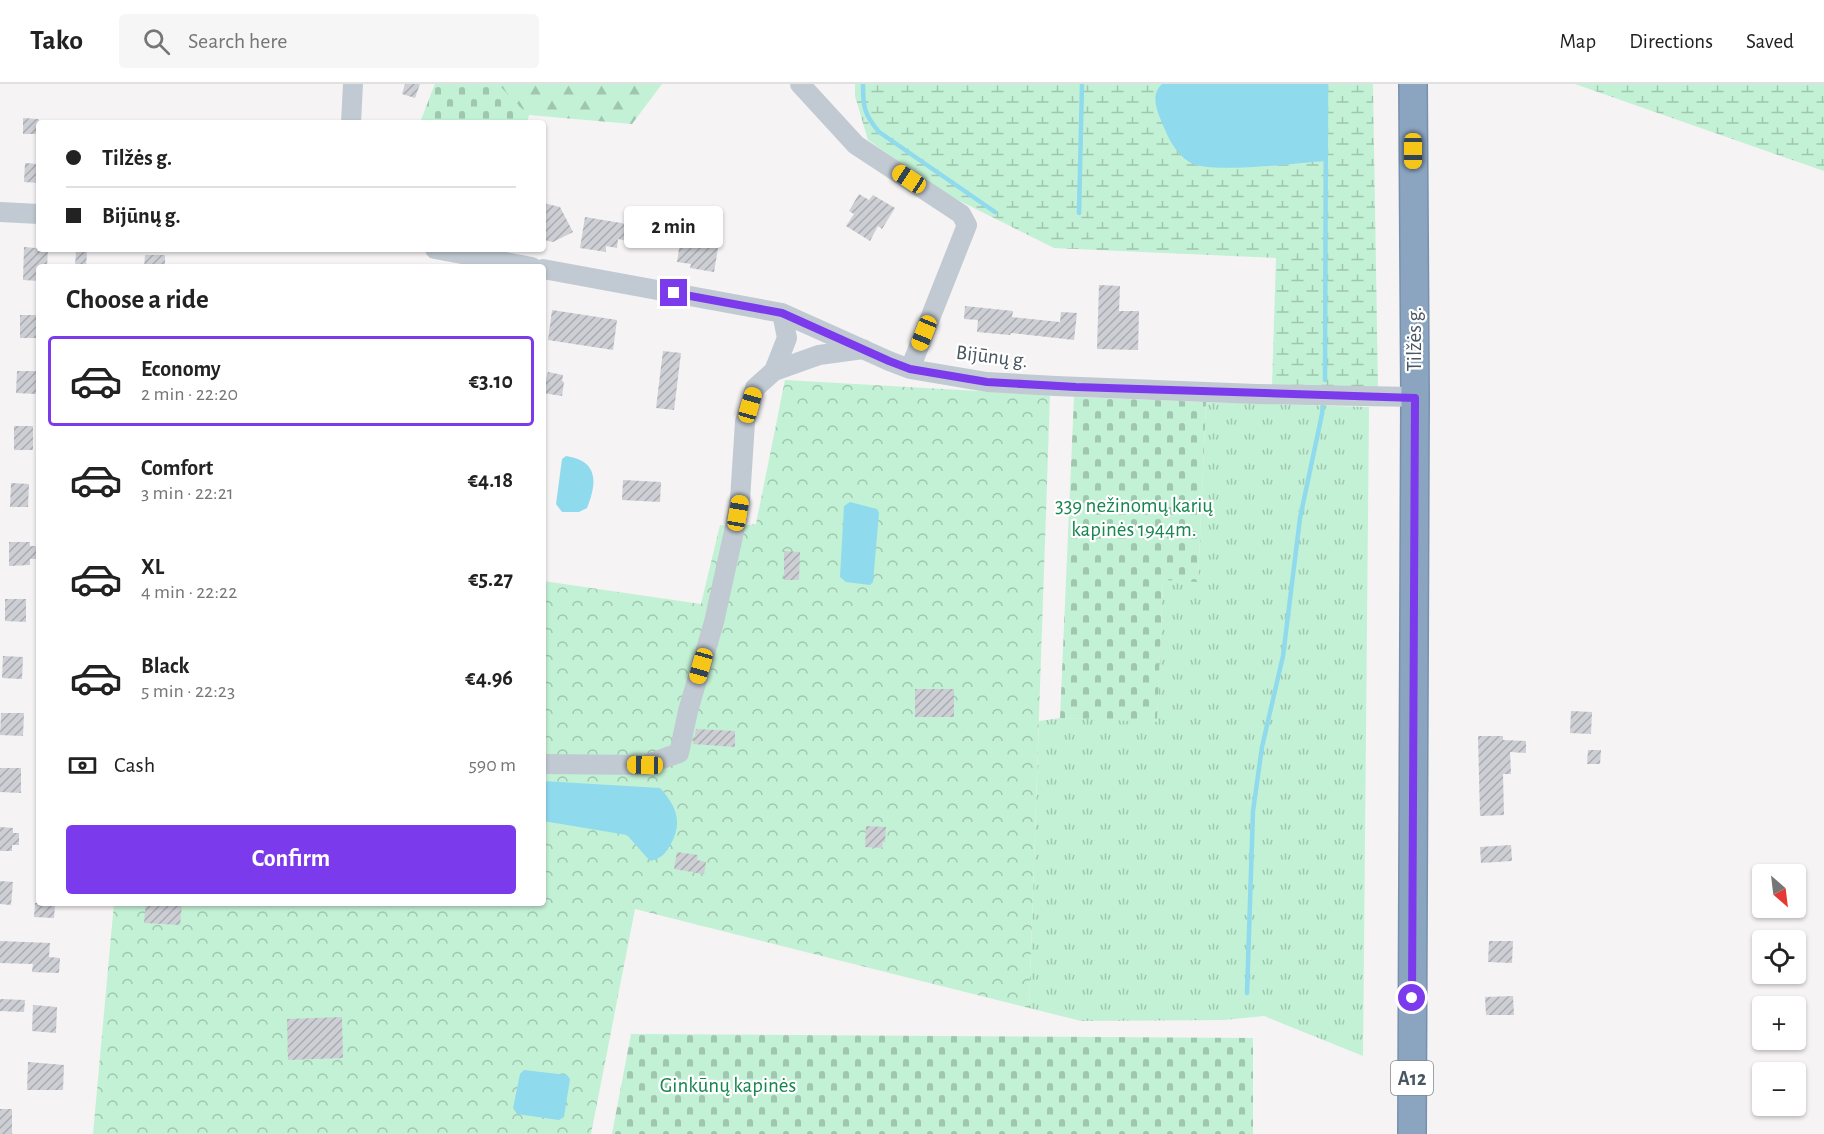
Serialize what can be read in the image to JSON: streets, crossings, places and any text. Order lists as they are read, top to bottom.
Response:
{
  "streets": {
    "highway": ["Tilžės g.", "A12"],
    "street": ["Bijūnų g."]
  },
  "crossings": [
    ["Tilžės g.", "Bijūnų g."]
  ],
  "parks": ["339 nežinomų karių kapinės 1944m.", "Ginkūnų kapinės"],
  "north": "bottom right",
  "page": {
    "header": "Tako",
    "search": "Search here",
    "nav": ["Map", "Directions", "Saved"],
    "banner": ["Tilžės g.", "Bijūnų g."],
    "bubble": "2 min",
    "heading": "Choose a ride",
    "list": [
      {
        "name": "Economy",
        "note": "2 min · 22:20",
        "value": "€3.10"
      },
      {
        "name": "Comfort",
        "note": "3 min · 22:21",
        "value": "€4.18"
      },
      {
        "name": "XL",
        "note": "4 min · 22:22",
        "value": "€5.27"
      },
      {
        "name": "Black",
        "note": "5 min · 22:23",
        "value": "€4.96"
      }
    ],
    "pay": ["Cash", "590 m"],
    "buttons": "Confirm",
    "map_buttons": ["+", "−"]
  }
}
